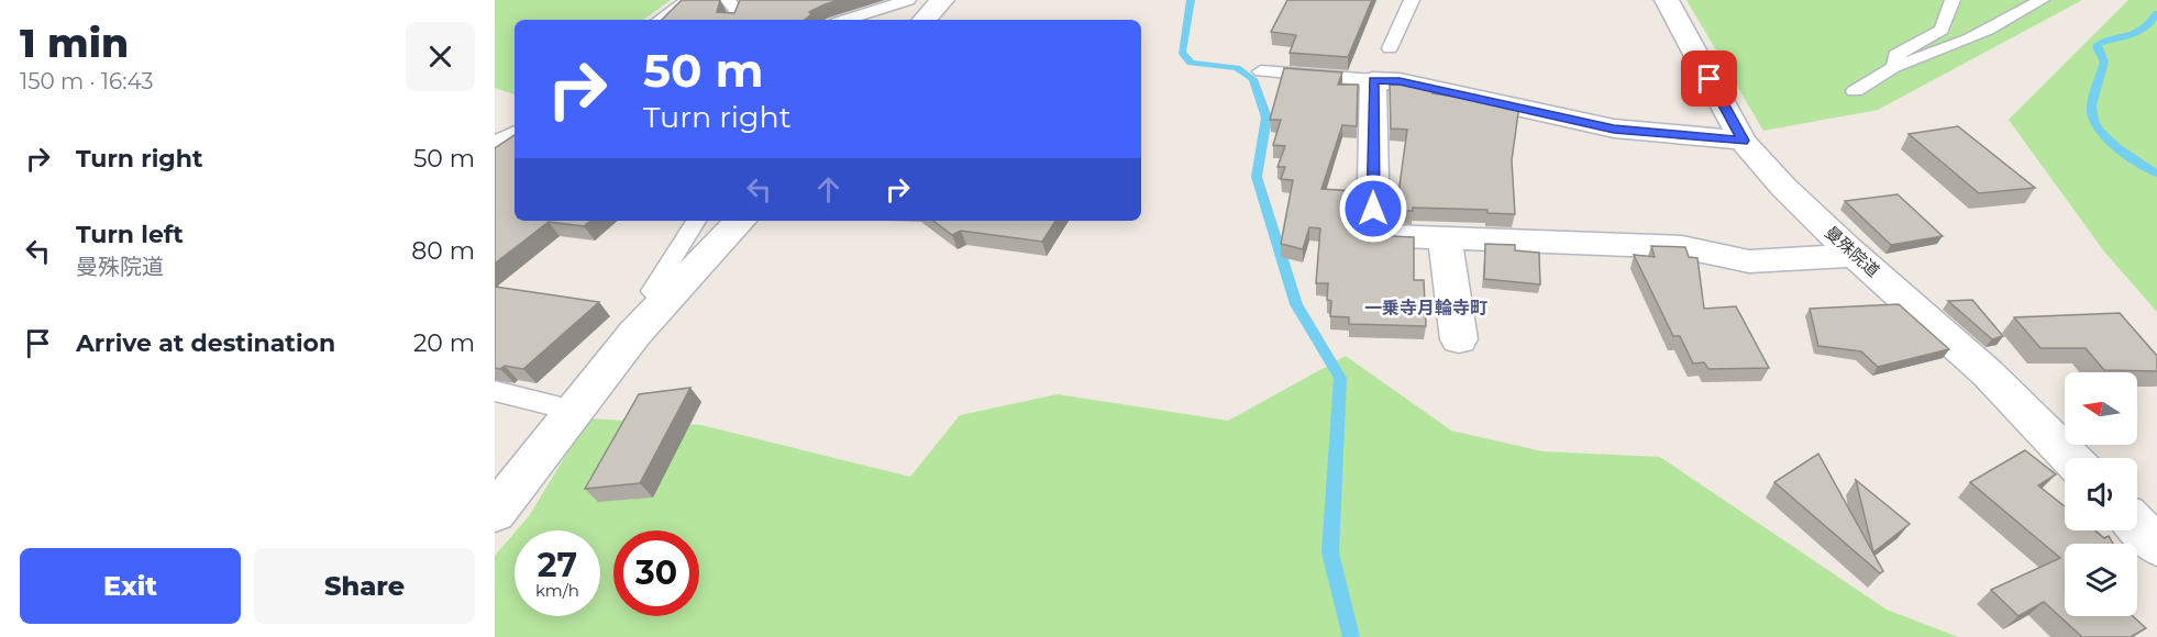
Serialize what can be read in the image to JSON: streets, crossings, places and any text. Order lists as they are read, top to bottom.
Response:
{
  "streets": {
    "street": ["曼殊院道"]
  },
  "districts": ["一乗寺月輪寺町"],
  "north": "left",
  "page": {
    "heading": ["1 min", "150 m · 16:43"],
    "turn": ["50 m", "Turn right"],
    "list": [
      {
        "name": "Turn right",
        "value": "50 m"
      },
      {
        "name": "Turn left",
        "note": "曼殊院道",
        "value": "80 m"
      },
      {
        "name": "Arrive at destination",
        "value": "20 m"
      }
    ],
    "speed": "27 km/h",
    "limit": "30",
    "buttons": ["Exit", "Share"]
  }
}
